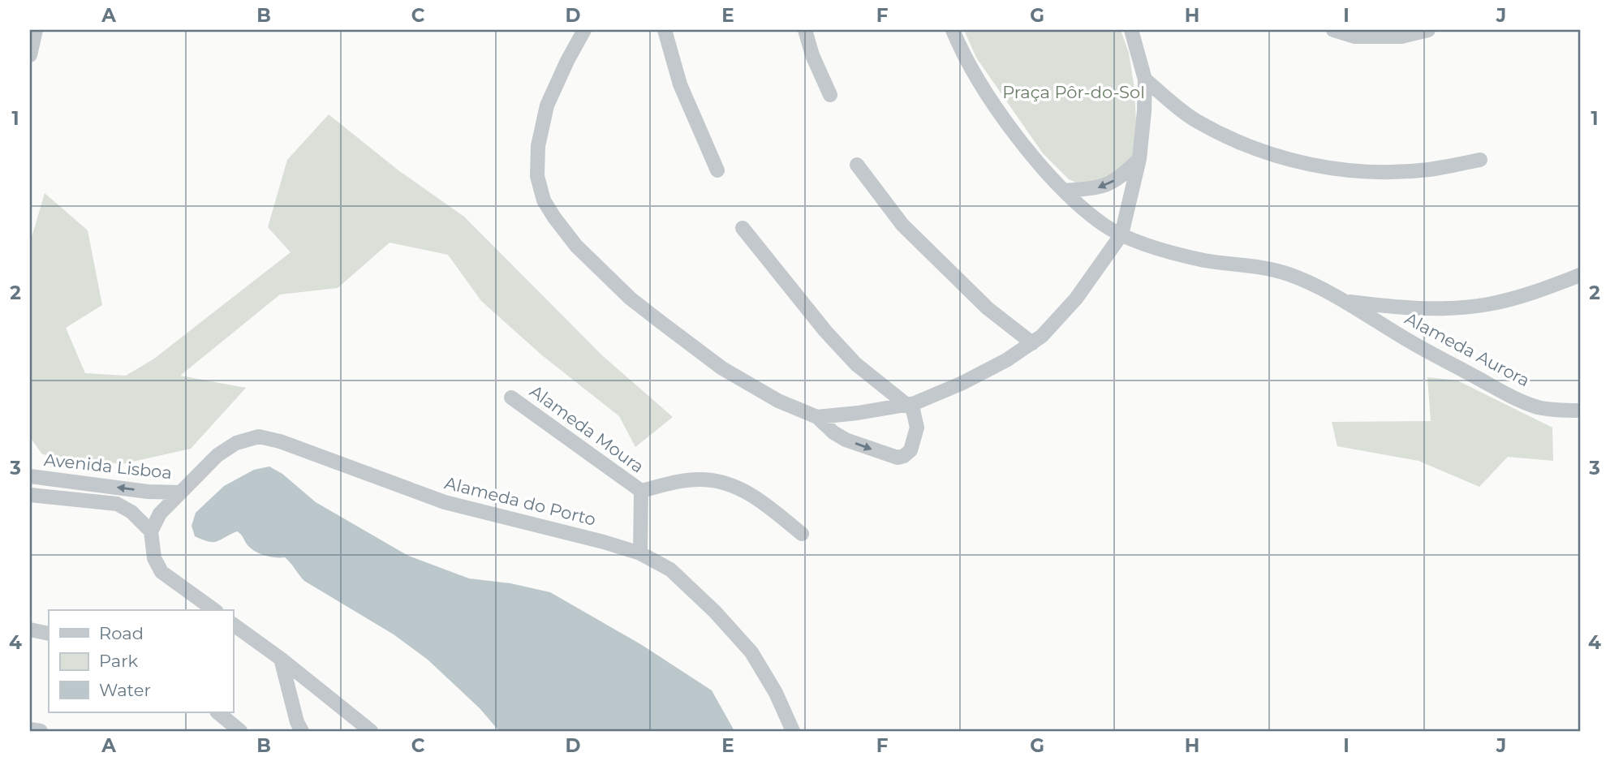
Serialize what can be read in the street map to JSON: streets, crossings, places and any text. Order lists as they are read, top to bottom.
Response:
{
  "streets": {
    "street": [
      "Alameda Aurora",
      "Alameda Moura",
      "Avenida Lisboa",
      "Alameda do Porto"
    ]
  },
  "crossings": [
    ["Avenida Lisboa", "Alameda do Porto"]
  ],
  "parks": ["Praça Pôr-do-Sol"],
  "legend": ["Road", "Park", "Water"],
  "grid": {
    "columns": [
      "A",
      "B",
      "C",
      "D",
      "E",
      "F",
      "G",
      "H",
      "I",
      "J"
    ],
    "rows": [
      "1",
      "2",
      "3",
      "4"
    ]
  }
}
